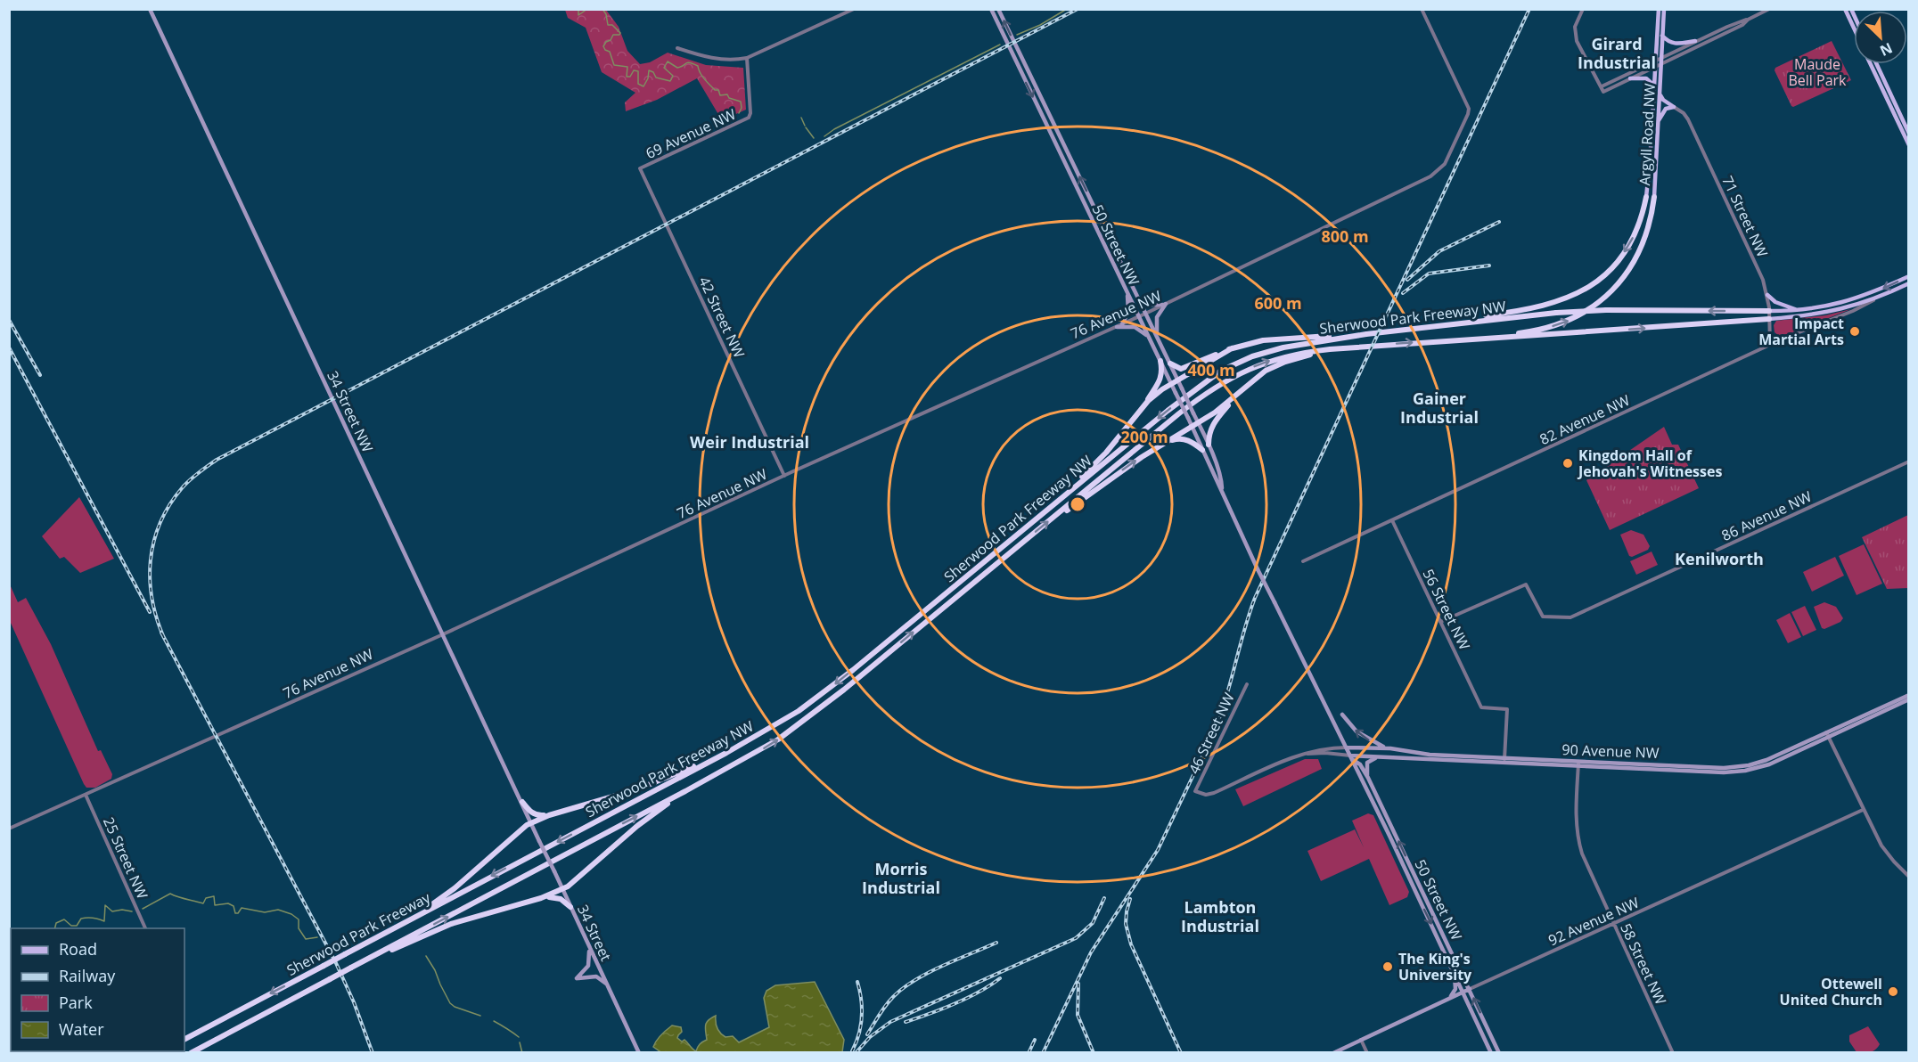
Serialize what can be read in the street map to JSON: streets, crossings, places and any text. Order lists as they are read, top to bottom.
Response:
{
  "streets": {
    "highway": ["Sherwood Park Freeway NW", "Sherwood Park Freeway"],
    "main road": [
      "Argyll Road NW",
      "50 Street NW",
      "34 Street NW",
      "82 Avenue NW",
      "90 Avenue NW",
      "92 Avenue NW",
      "34 Street"
    ],
    "street": [
      "69 Avenue NW",
      "71 Street NW",
      "76 Avenue NW",
      "42 Street NW",
      "86 Avenue NW",
      "56 Street NW",
      "46 Street NW",
      "25 Street NW",
      "58 Street NW"
    ]
  },
  "crossings": [
    ["69 Avenue NW", "42 Street NW"],
    ["71 Street NW", "Sherwood Park Freeway NW"],
    ["71 Street NW", "82 Avenue NW"],
    ["50 Street NW", "76 Avenue NW"],
    ["50 Street NW", "90 Avenue NW"],
    ["50 Street NW", "92 Avenue NW"],
    ["76 Avenue NW", "42 Street NW"],
    ["76 Avenue NW", "34 Street NW"],
    ["76 Avenue NW", "25 Street NW"],
    ["Sherwood Park Freeway NW", "82 Avenue NW"],
    ["Sherwood Park Freeway NW", "Sherwood Park Freeway"],
    ["34 Street NW", "34 Street"],
    ["82 Avenue NW", "56 Street NW"],
    ["86 Avenue NW", "56 Street NW"],
    ["56 Street NW", "90 Avenue NW"],
    ["46 Street NW", "90 Avenue NW"],
    ["90 Avenue NW", "58 Street NW"],
    ["92 Avenue NW", "58 Street NW"]
  ],
  "districts": [
    "Girard Industrial",
    "Gainer Industrial",
    "Weir Industrial",
    "Kenilworth",
    "Morris Industrial",
    "Lambton Industrial"
  ],
  "parks": ["Maude Bell Park"],
  "places": [
    "Impact Martial Arts",
    "Kingdom Hall of Jehovah's Witnesses",
    "The King's University",
    "Ottewell United Church"
  ],
  "legend": [
    "Road",
    "Railway",
    "Park",
    "Water"
  ],
  "north": "bottom right",
  "rings": [
    "800 m",
    "600 m",
    "400 m",
    "200 m"
  ]
}
